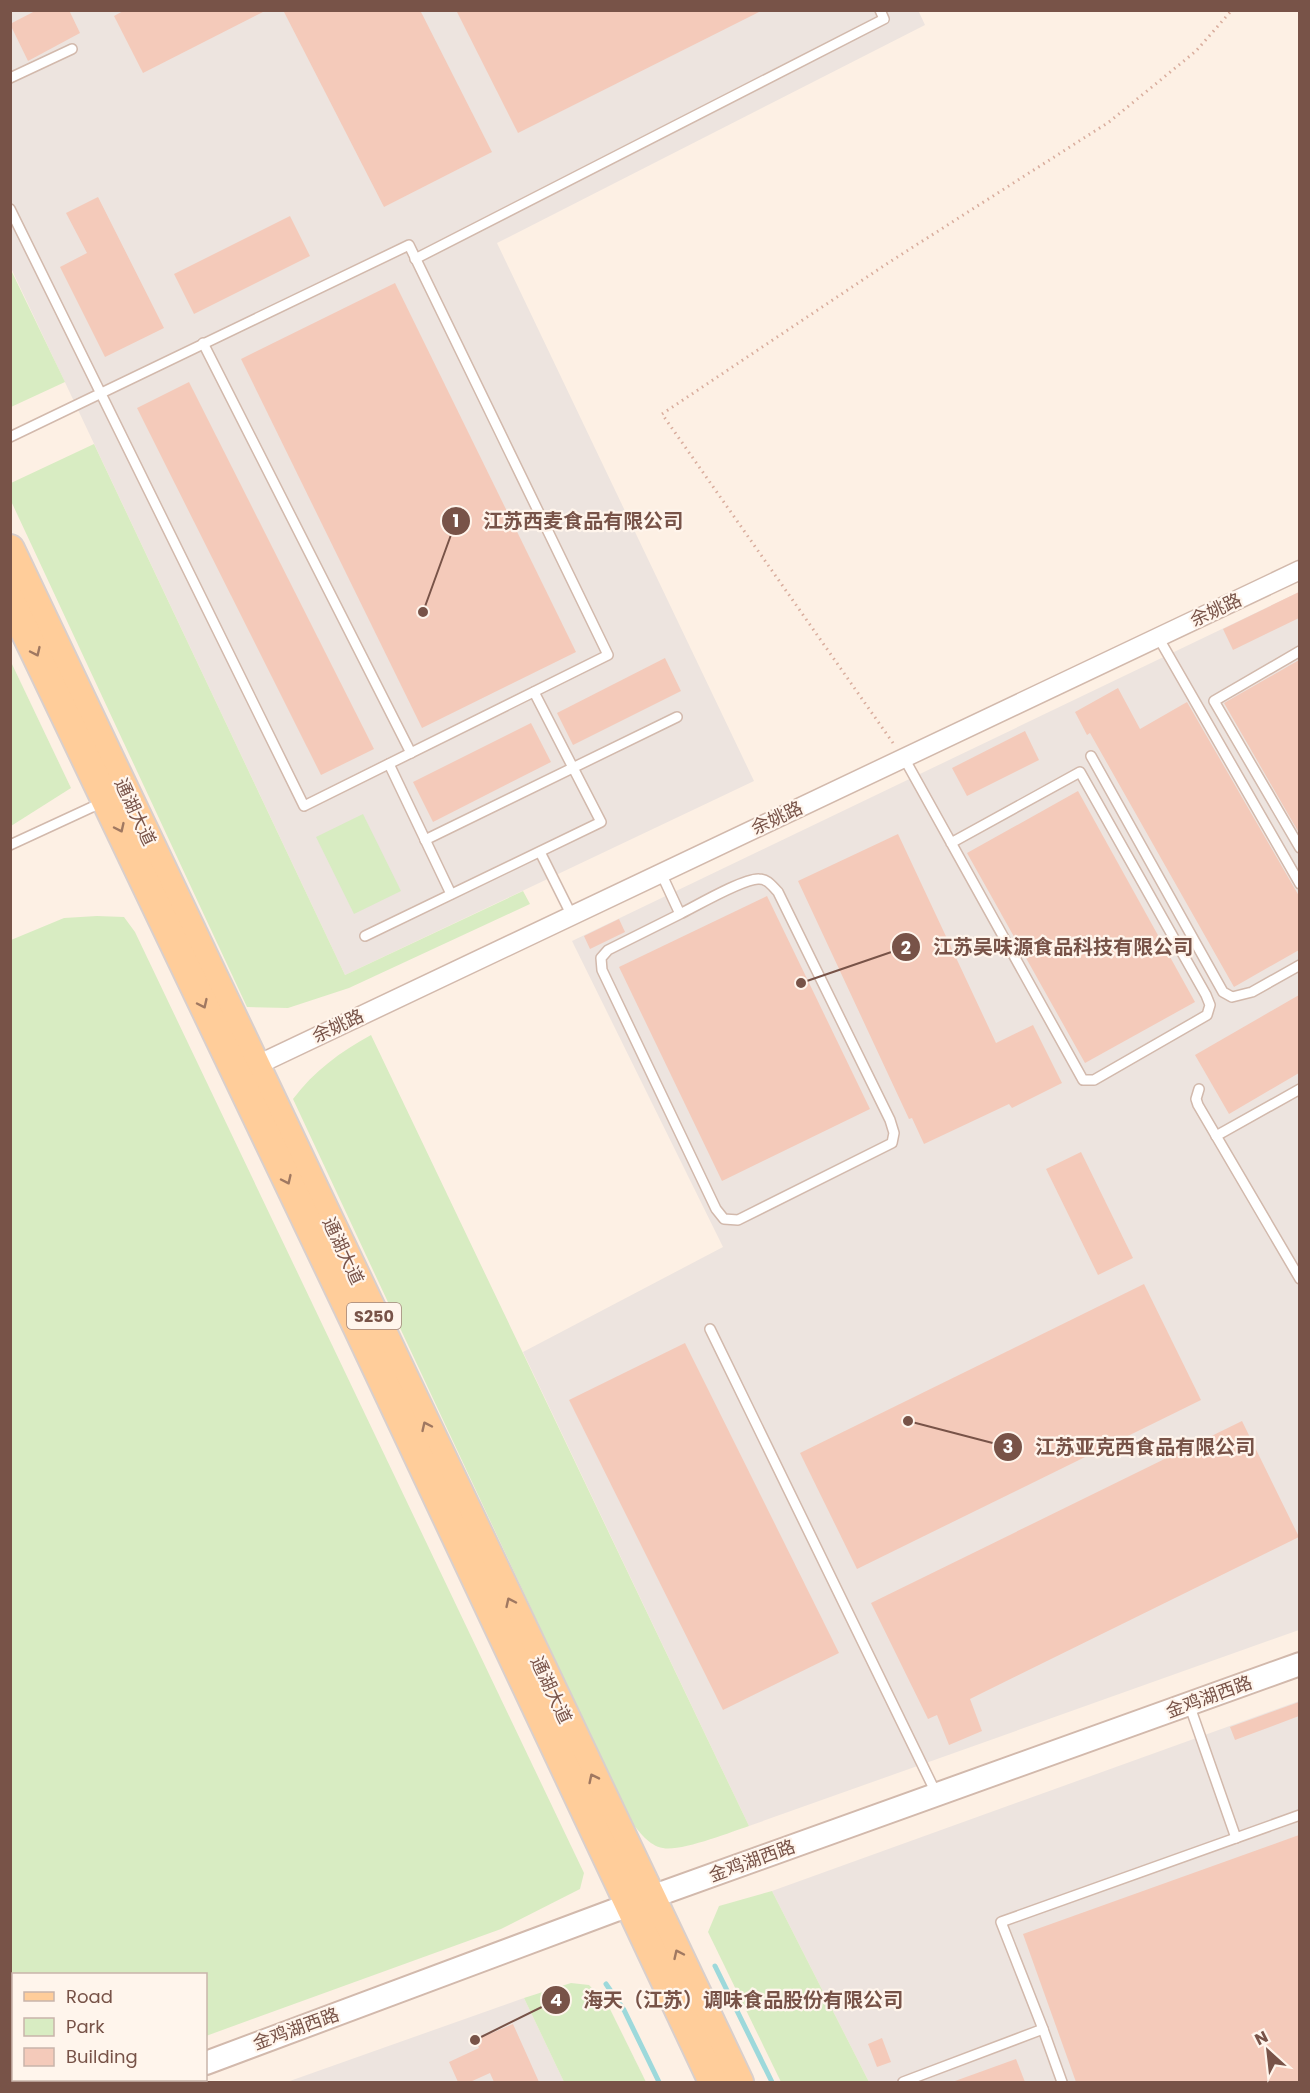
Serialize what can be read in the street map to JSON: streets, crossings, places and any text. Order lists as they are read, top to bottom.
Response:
{
  "streets": {
    "main road": ["通湖大道", "S250"],
    "street": ["余姚路", "金鸡湖西路"]
  },
  "crossings": [
    ["余姚路", "通湖大道"],
    ["通湖大道", "金鸡湖西路"]
  ],
  "places": [
    "江苏西麦食品有限公司",
    "江苏吴味源食品科技有限公司",
    "江苏亚克西食品有限公司",
    "海天（江苏）调味食品股份有限公司"
  ],
  "legend": ["Road", "Park", "Building"],
  "north": "top left"
}
